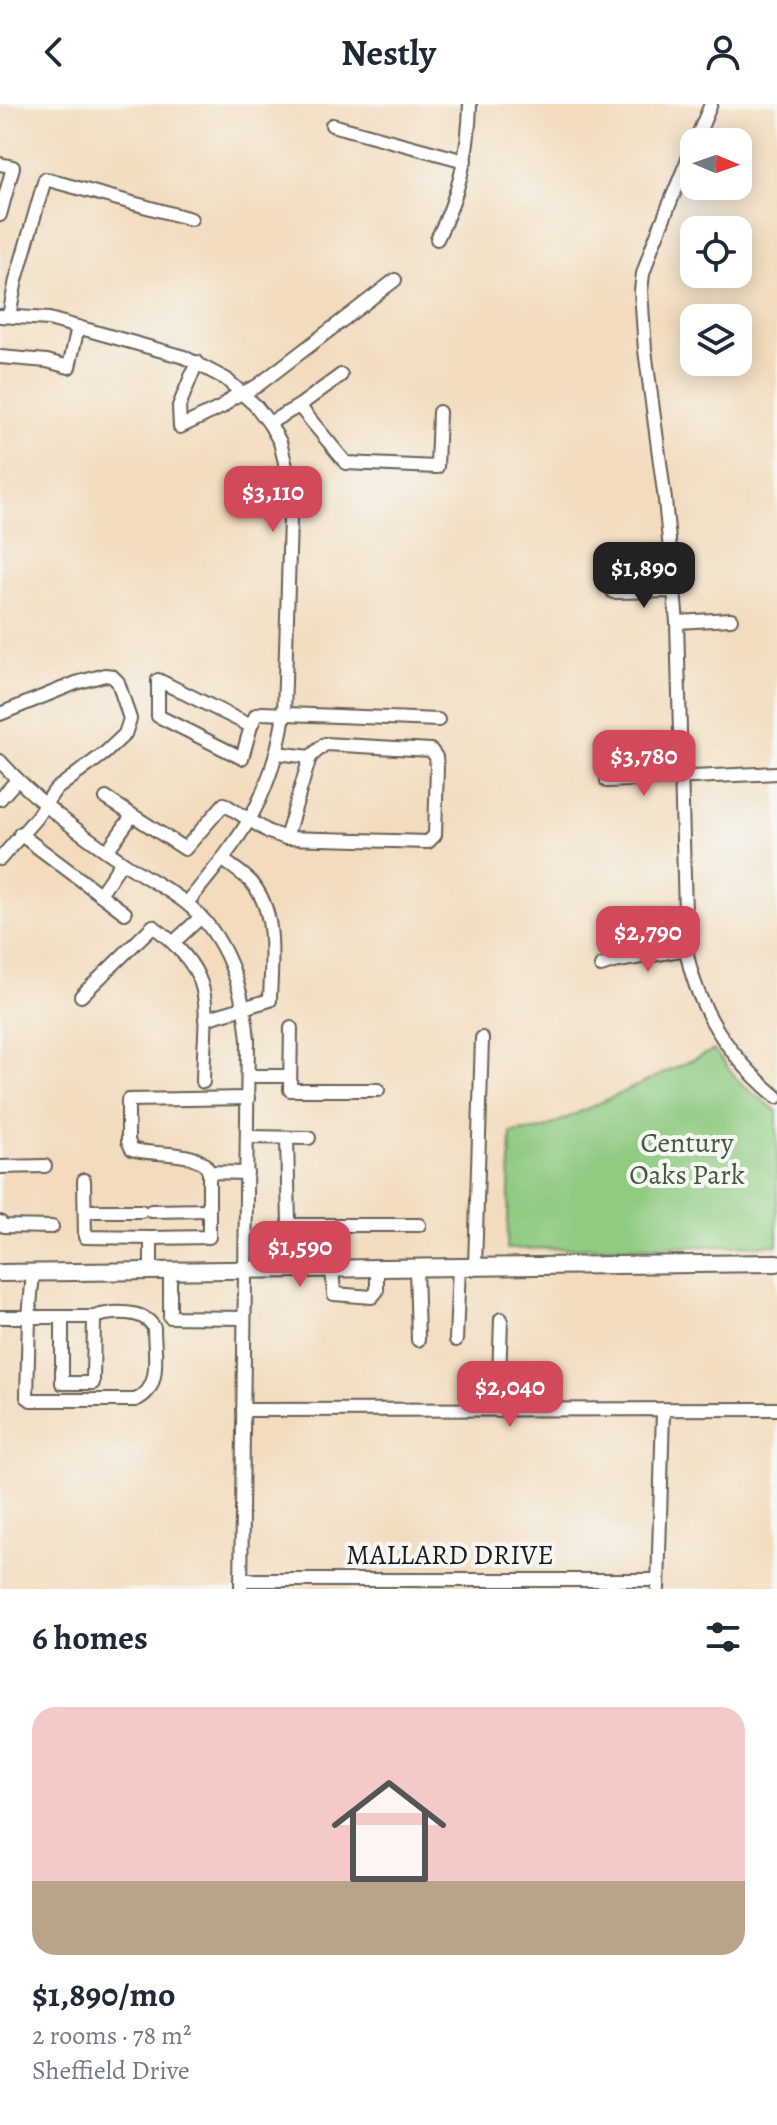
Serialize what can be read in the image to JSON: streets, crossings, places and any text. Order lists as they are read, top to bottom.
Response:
{
  "streets": {
    "street": ["MALLARD DRIVE"]
  },
  "parks": ["Century Oaks Park"],
  "north": "right",
  "page": {
    "header": "Nestly",
    "price": [
      "$3,110",
      "$1,890",
      "$3,780",
      "$2,790",
      "$1,590",
      "$2,040"
    ],
    "heading": "6 homes",
    "list": [
      {
        "name": "$1,890/mo",
        "note": "2 rooms · 78 m² · Sheffield Drive"
      }
    ]
  }
}
